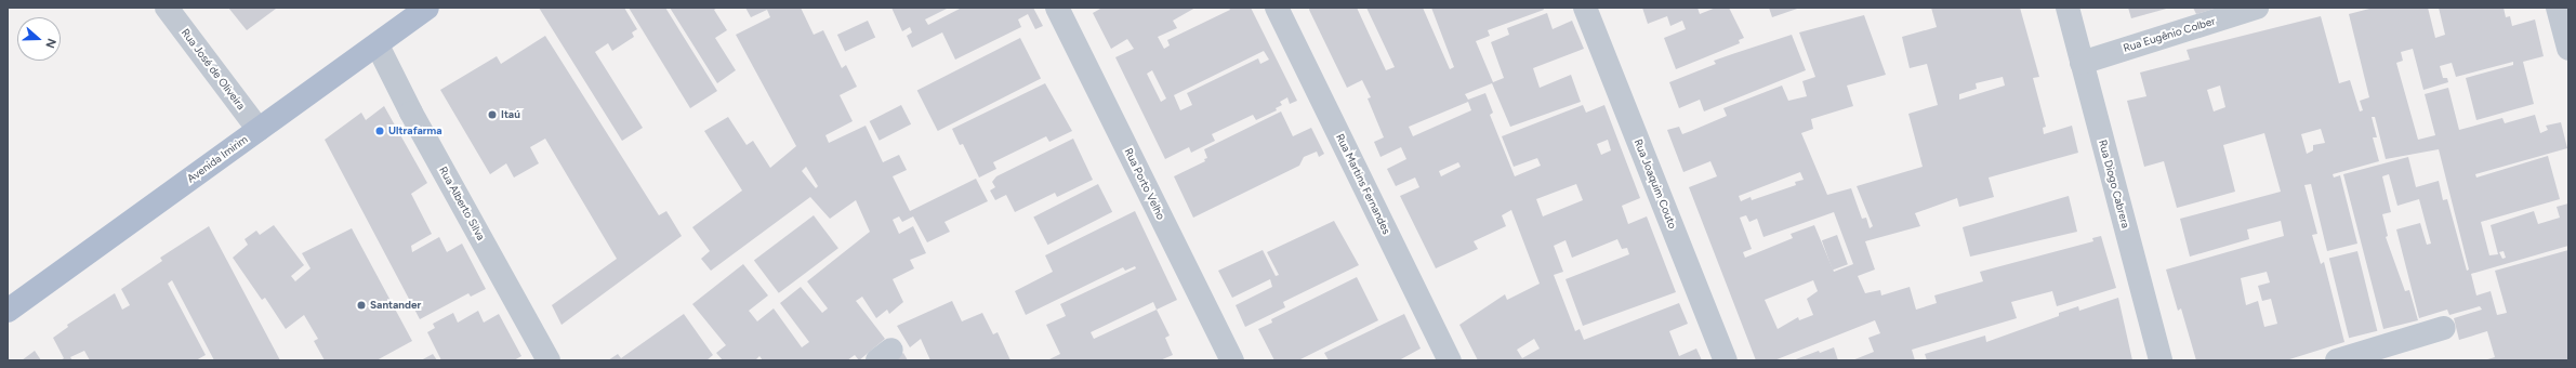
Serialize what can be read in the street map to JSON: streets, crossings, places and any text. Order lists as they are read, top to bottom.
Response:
{
  "streets": {
    "main road": ["Avenida Imirim"],
    "street": [
      "Rua Eugênio Colber",
      "Rua José de Oliveira",
      "Rua Porto Velho",
      "Rua Martins Fernandes",
      "Rua Joaquim Couto",
      "Rua Diogo Cabrera",
      "Rua Alberto Silva"
    ]
  },
  "crossings": [
    ["Rua Eugênio Colber", "Rua Diogo Cabrera"],
    ["Rua José de Oliveira", "Avenida Imirim"],
    ["Avenida Imirim", "Rua Alberto Silva"]
  ],
  "places": ["Itaú", "Ultrafarma", "Santander"],
  "north": "right"
}
